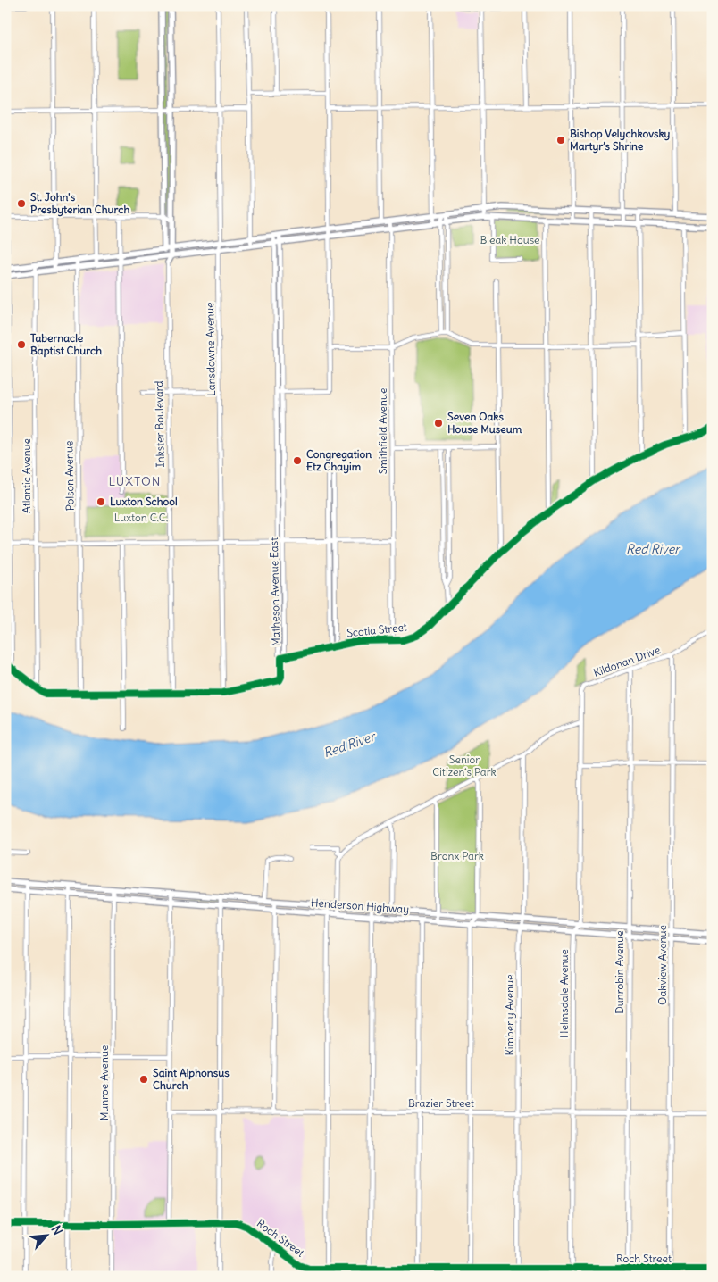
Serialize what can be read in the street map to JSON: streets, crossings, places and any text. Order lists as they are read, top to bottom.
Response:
{
  "streets": {
    "main road": ["Inkster Boulevard", "Henderson Highway"],
    "street": [
      "Lansdowne Avenue",
      "Smithfield Avenue",
      "Atlantic Avenue",
      "Polson Avenue",
      "Matheson Avenue East",
      "Scotia Street",
      "Kildonan Drive",
      "Oakview Avenue",
      "Dunrobin Avenue",
      "Helmsdale Avenue",
      "Kimberly Avenue",
      "Munroe Avenue",
      "Brazier Street",
      "Roch Street"
    ]
  },
  "crossings": [
    ["Smithfield Avenue", "Scotia Street"],
    ["Matheson Avenue East", "Scotia Street"],
    ["Kildonan Drive", "Oakview Avenue"],
    ["Kildonan Drive", "Dunrobin Avenue"],
    ["Henderson Highway", "Oakview Avenue"],
    ["Henderson Highway", "Dunrobin Avenue"],
    ["Henderson Highway", "Helmsdale Avenue"],
    ["Henderson Highway", "Kimberly Avenue"],
    ["Henderson Highway", "Munroe Avenue"],
    ["Oakview Avenue", "Brazier Street"],
    ["Oakview Avenue", "Roch Street"],
    ["Dunrobin Avenue", "Brazier Street"],
    ["Dunrobin Avenue", "Roch Street"],
    ["Helmsdale Avenue", "Brazier Street"],
    ["Helmsdale Avenue", "Roch Street"],
    ["Kimberly Avenue", "Brazier Street"],
    ["Kimberly Avenue", "Roch Street"],
    ["Munroe Avenue", "Roch Street"]
  ],
  "districts": ["LUXTON"],
  "water": ["Red River"],
  "parks": [
    "Bleak House",
    "Luxton C.C.",
    "Senior Citizen's Park",
    "Bronx Park"
  ],
  "places": [
    "Bishop Velychkovsky Martyr’s Shrine",
    "St. John's Presbyterian Church",
    "Tabernacle Baptist Church",
    "Seven Oaks House Museum",
    "Congregation Etz Chayim",
    "Luxton School",
    "Saint Alphonsus Church"
  ],
  "north": "top right"
}
